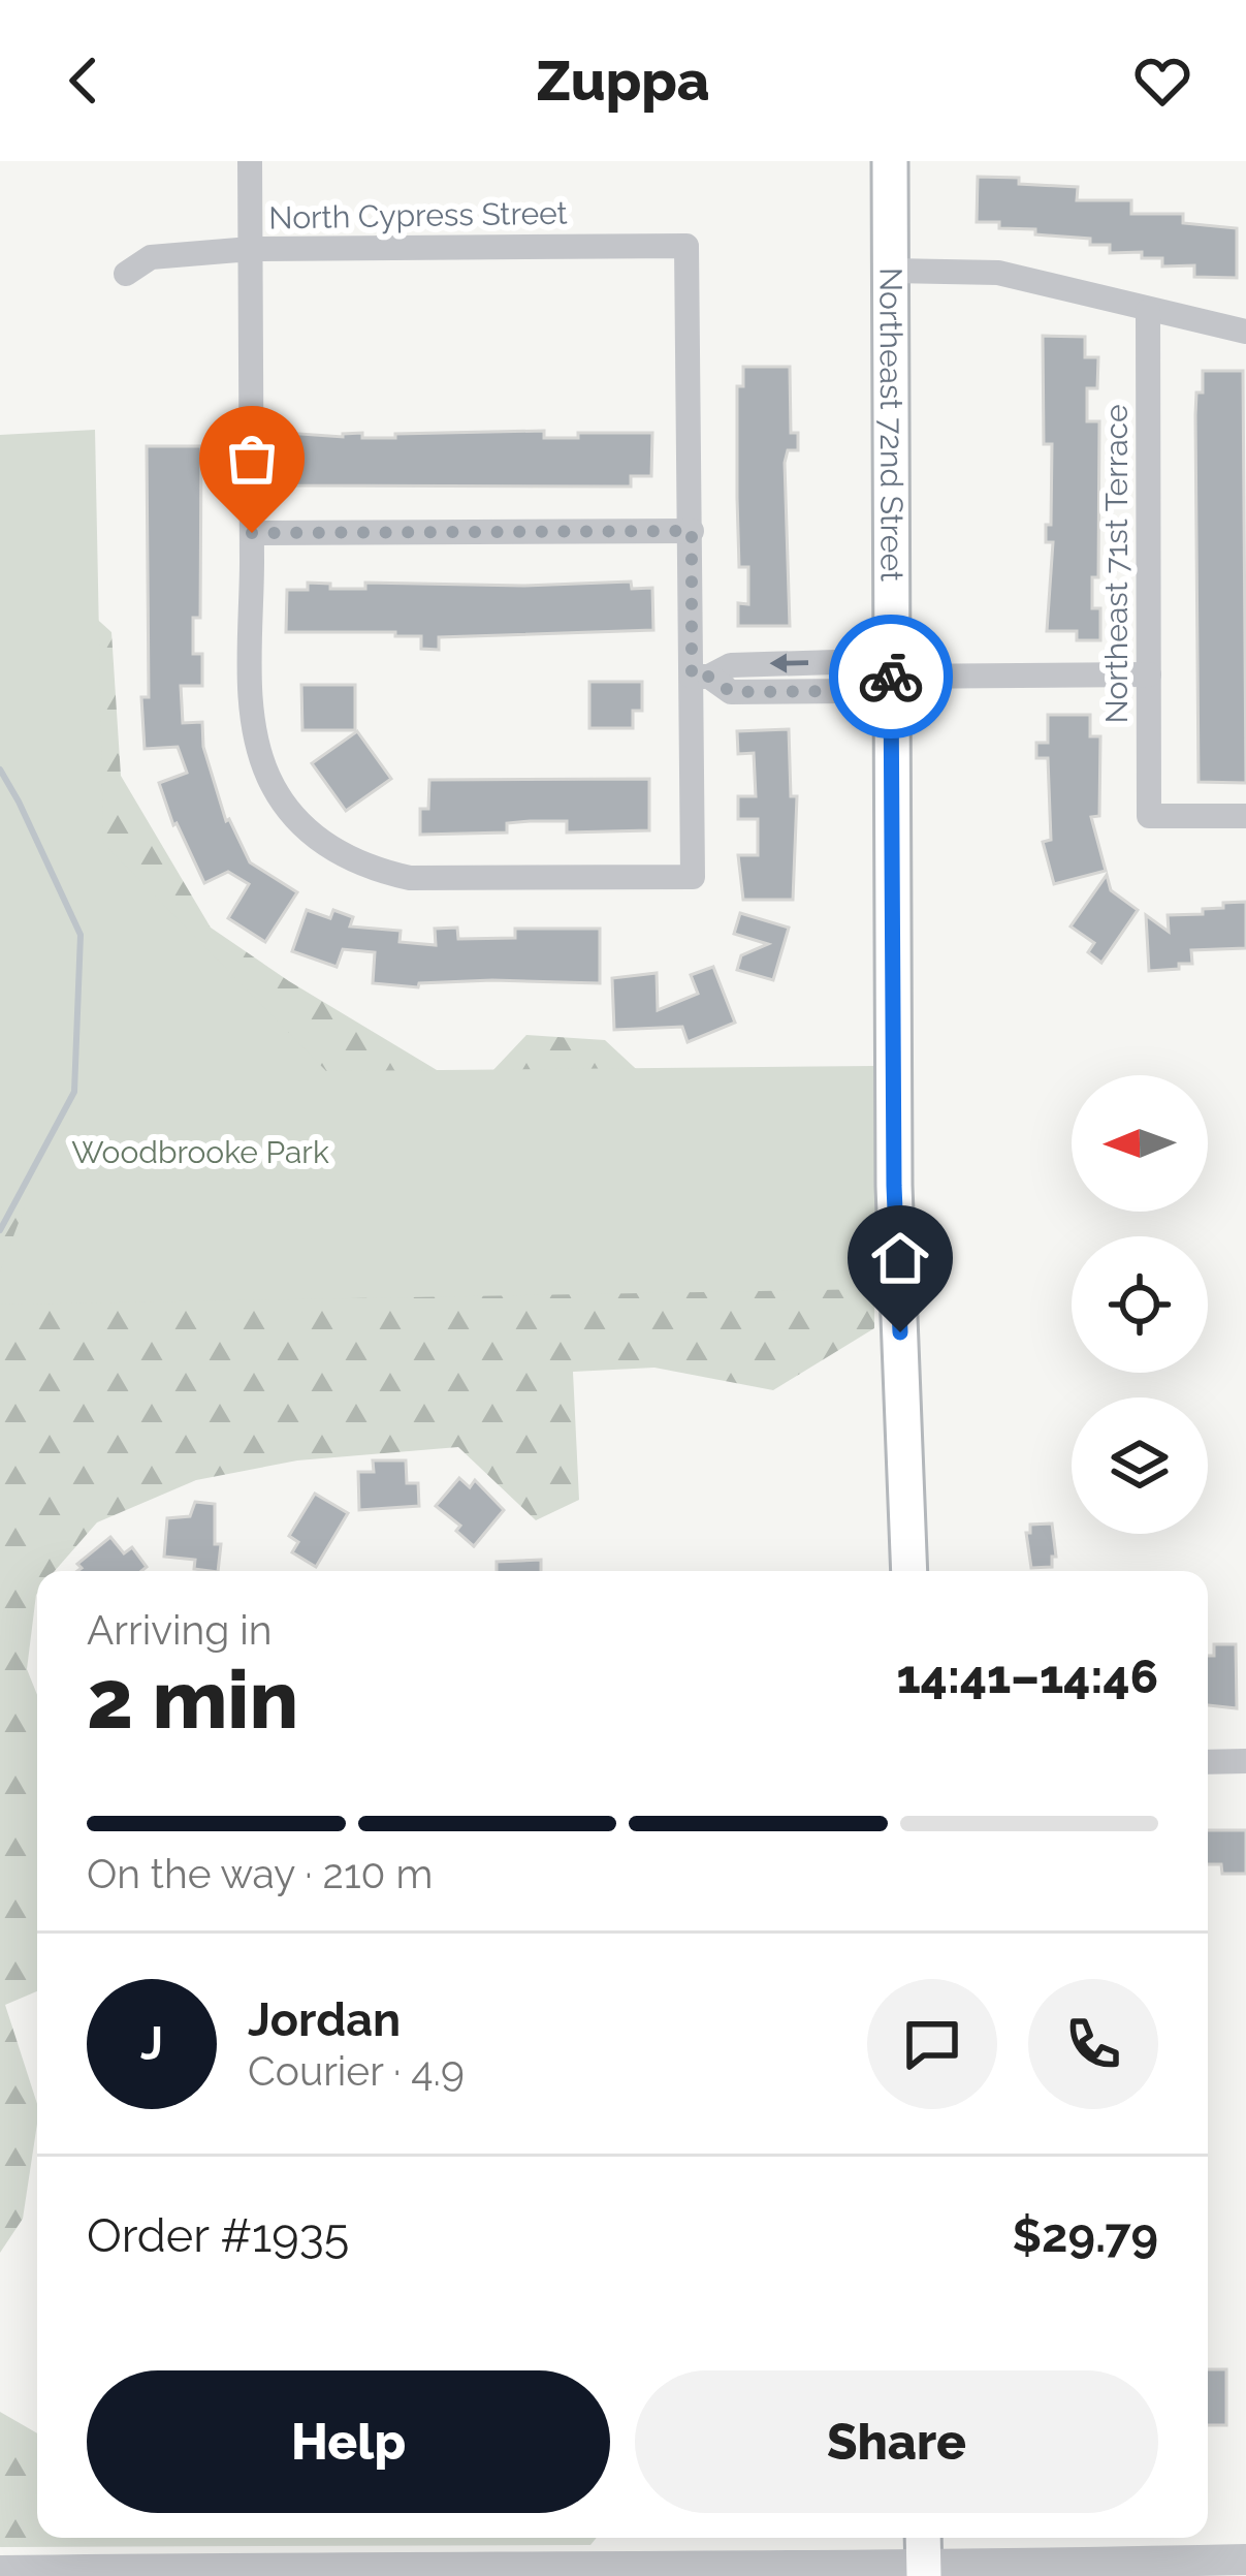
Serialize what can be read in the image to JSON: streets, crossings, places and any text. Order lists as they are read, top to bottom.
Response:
{
  "streets": {
    "main road": ["Northeast 72nd Street"],
    "street": ["North Cypress Street", "Northeast 71st Terrace"]
  },
  "parks": ["Woodbrooke Park"],
  "north": "left",
  "page": {
    "header": "Zuppa",
    "heading": ["2 min", "Arriving in", "14:41–14:46"],
    "panel": [
      "Jordan",
      "Courier · 4.9",
      "Order #1935",
      "$29.79"
    ],
    "bar": "On the way · 210 m",
    "round": "J",
    "buttons": ["Help", "Share"]
  }
}
